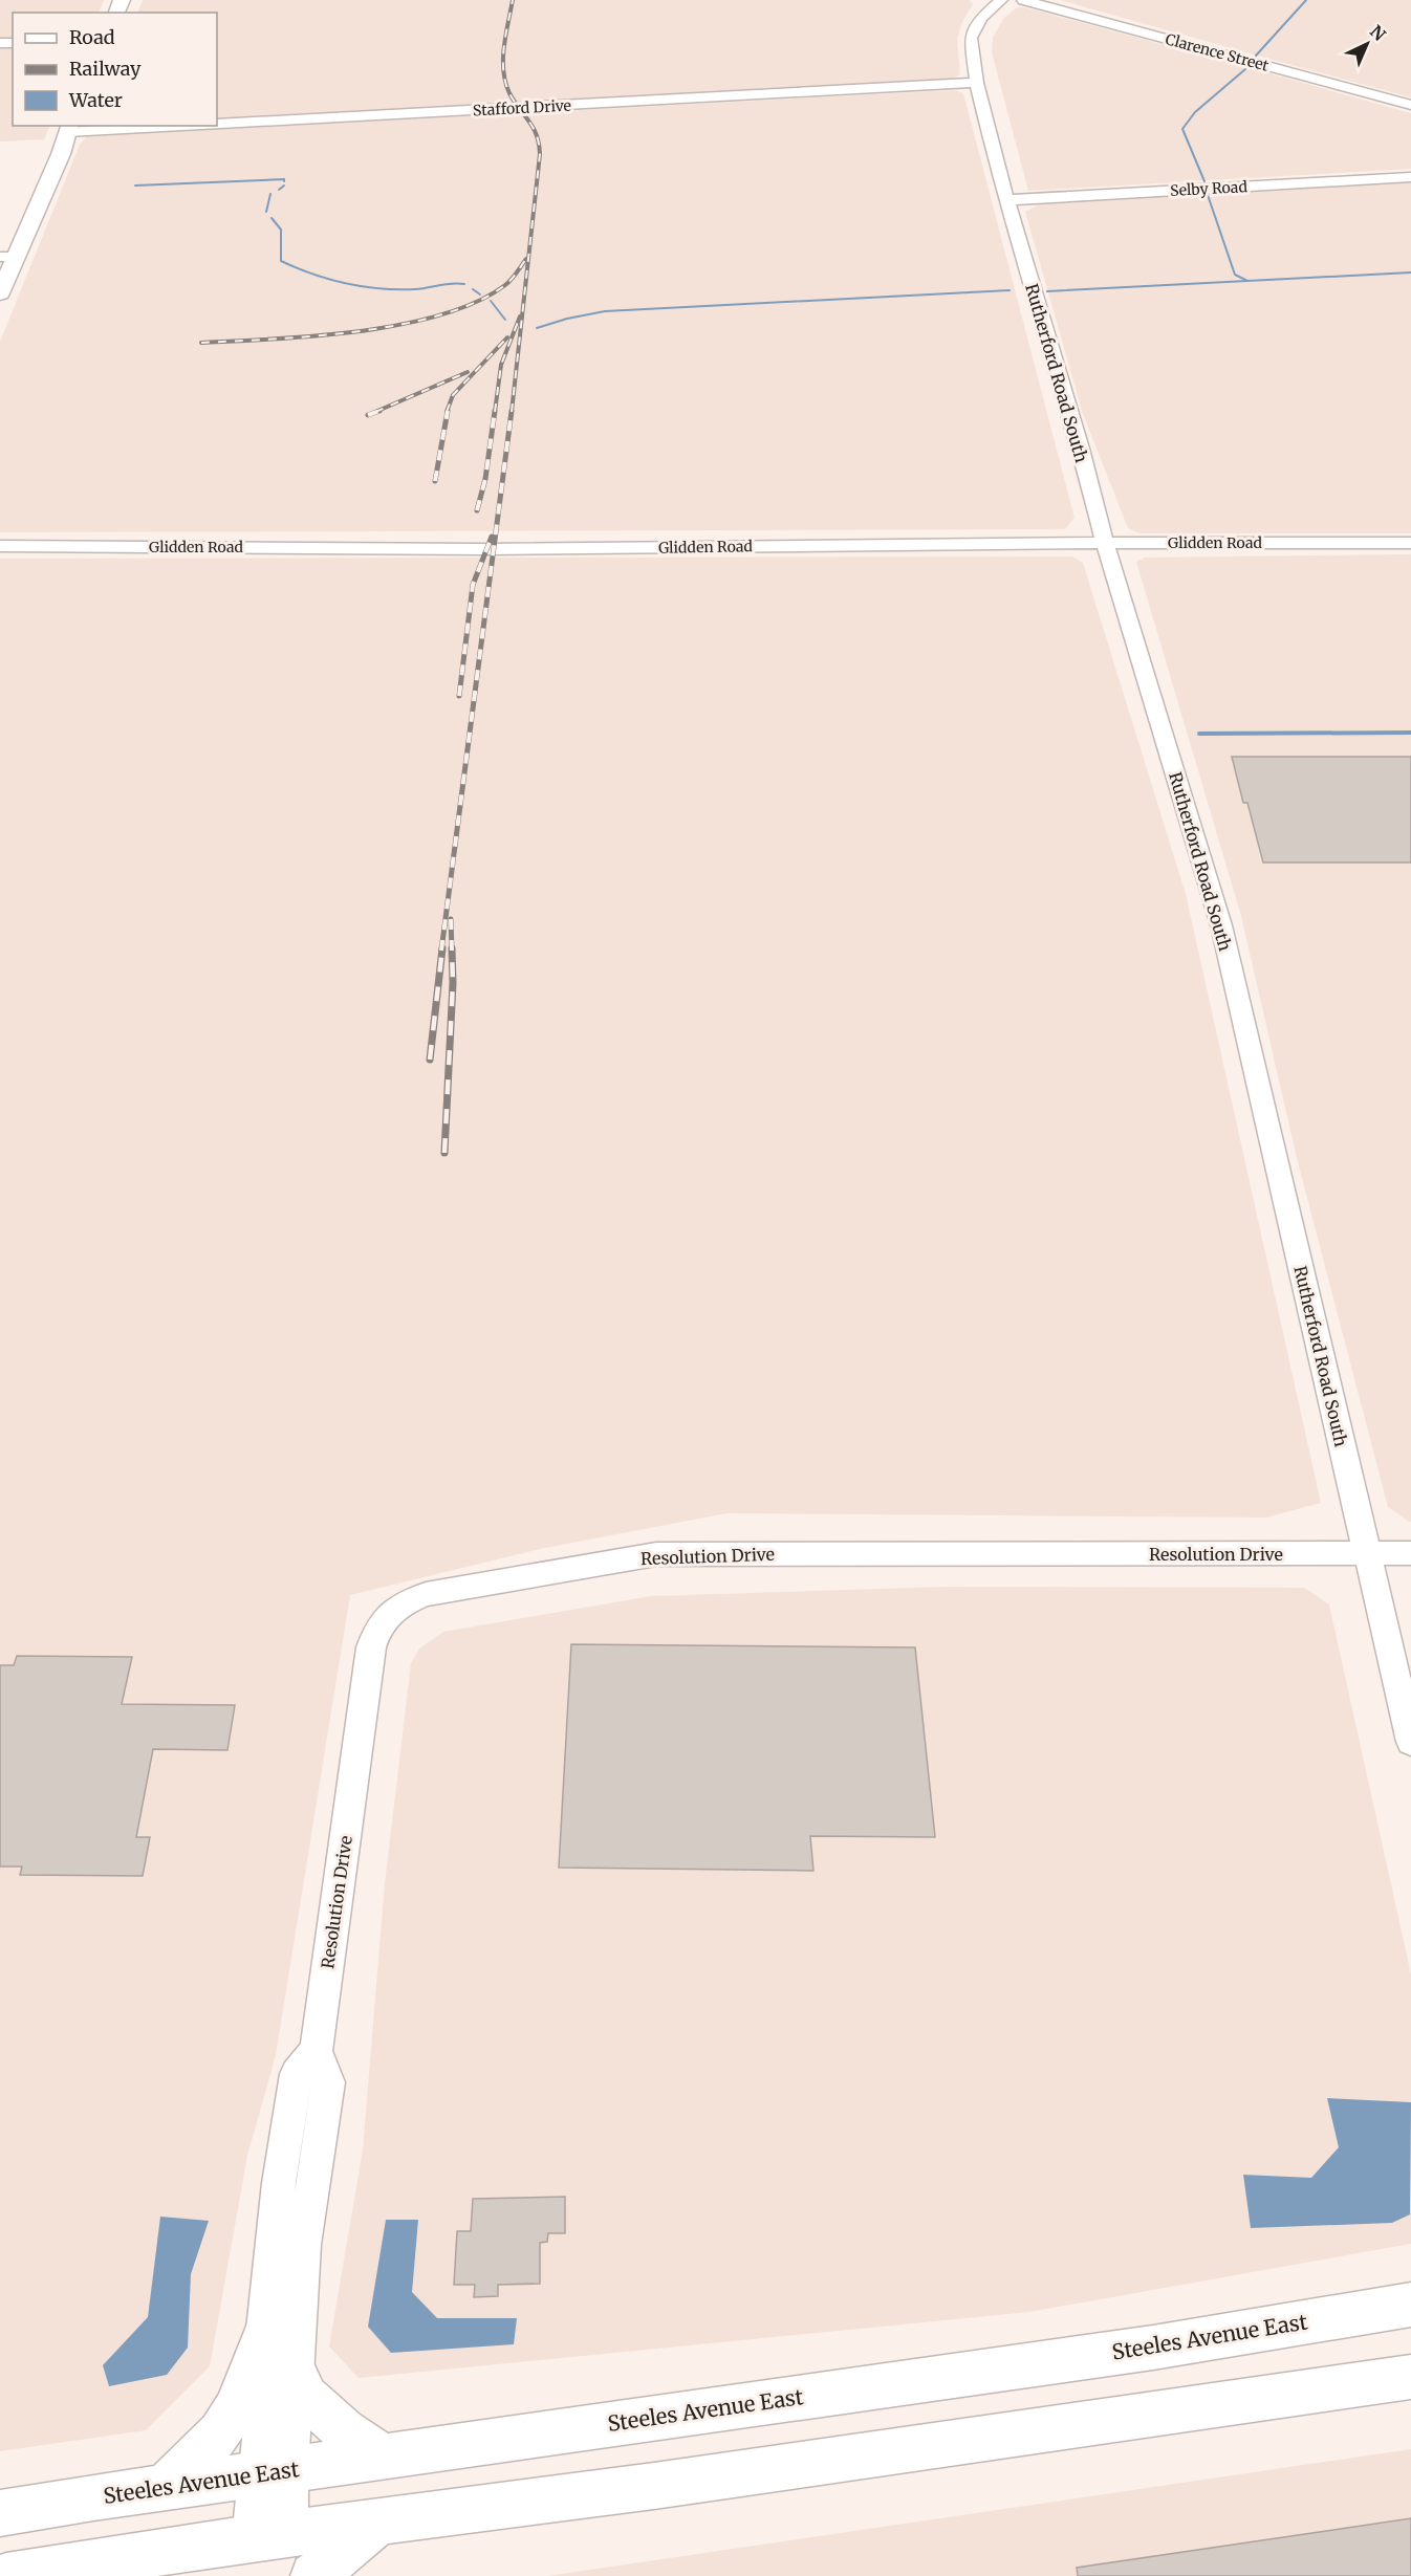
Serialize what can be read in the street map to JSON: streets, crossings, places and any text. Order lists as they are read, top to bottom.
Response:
{
  "streets": {
    "main road": ["Steeles Avenue East"],
    "street": [
      "Clarence Street",
      "Stafford Drive",
      "Selby Road",
      "Rutherford Road South",
      "Glidden Road",
      "Resolution Drive"
    ]
  },
  "crossings": [
    ["Stafford Drive", "Rutherford Road South"],
    ["Selby Road", "Rutherford Road South"],
    ["Rutherford Road South", "Glidden Road"],
    ["Rutherford Road South", "Resolution Drive"],
    ["Resolution Drive", "Steeles Avenue East"]
  ],
  "legend": ["Road", "Railway", "Water"],
  "north": "top right"
}
